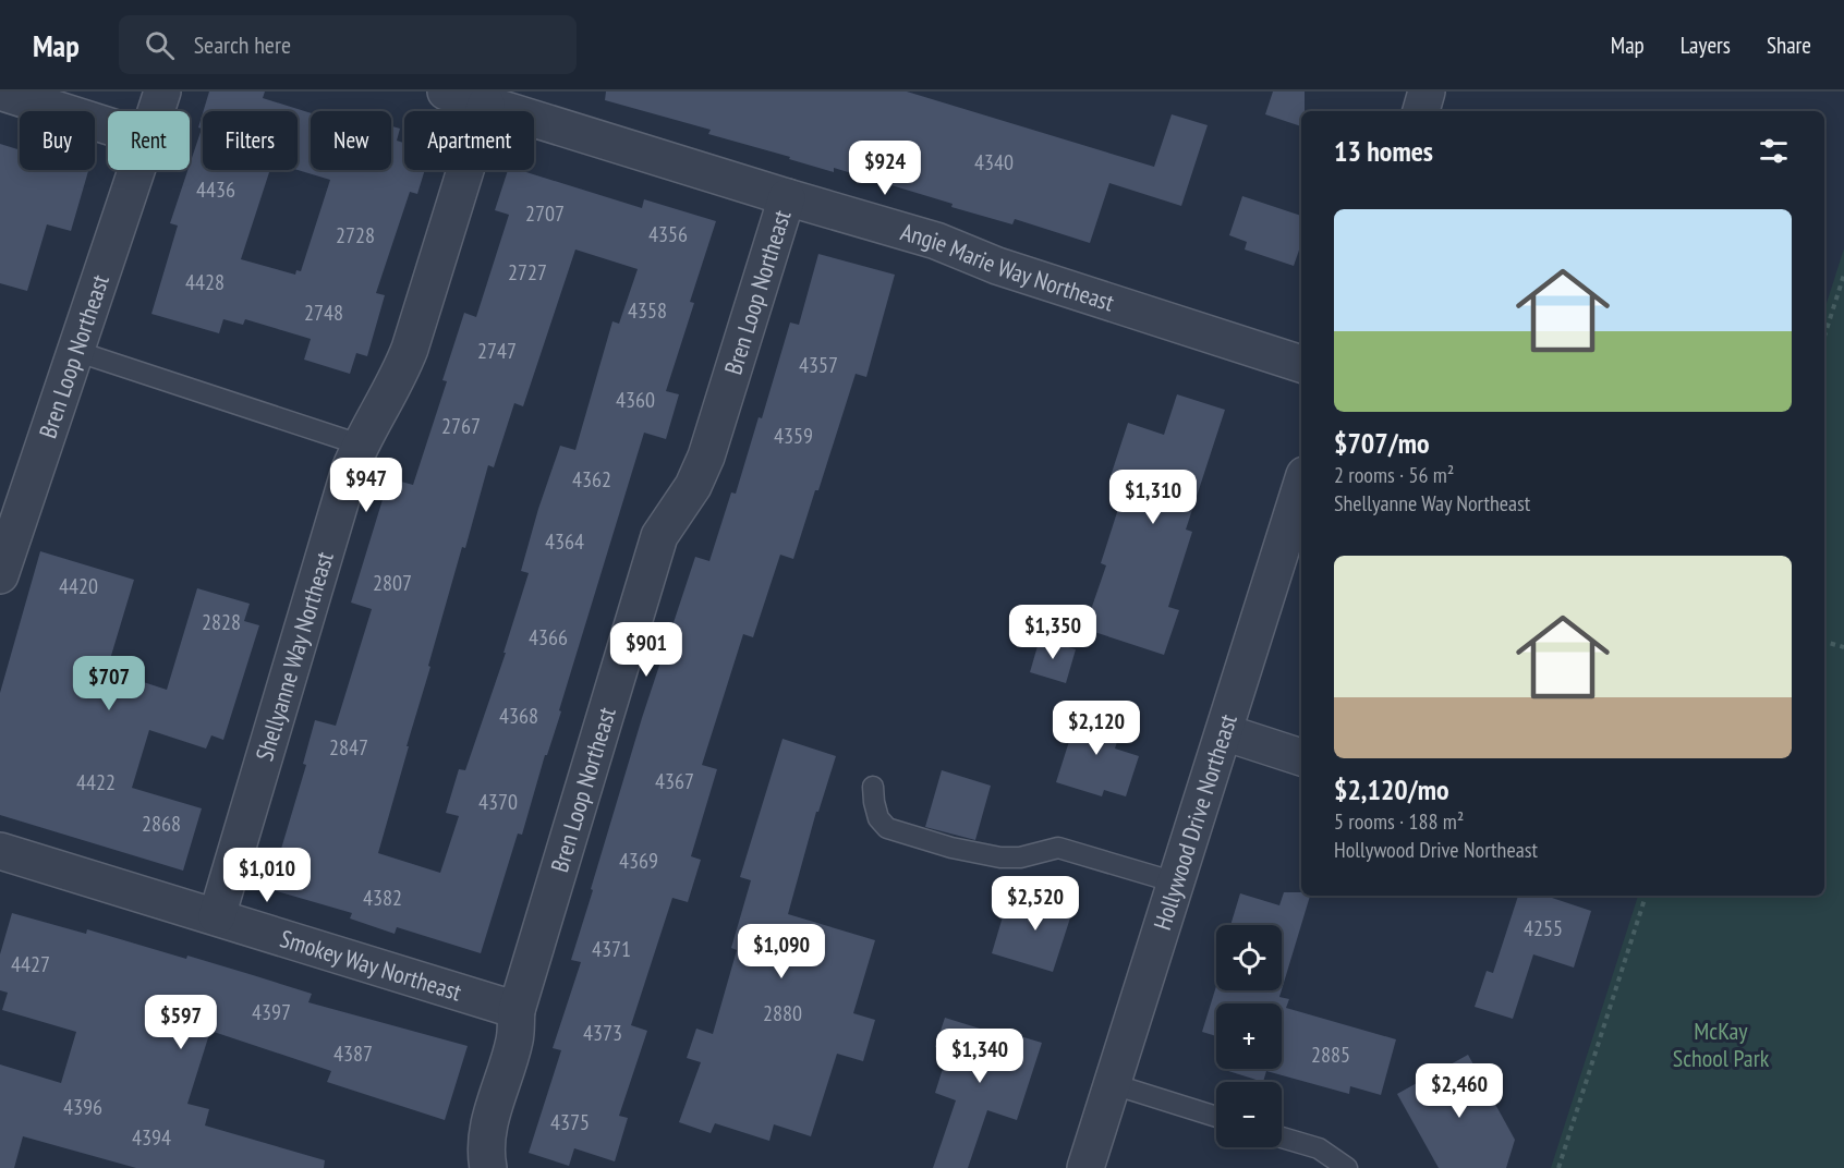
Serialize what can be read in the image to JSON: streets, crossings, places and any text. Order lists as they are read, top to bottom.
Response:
{
  "streets": {
    "street": [
      "Angie Marie Way Northeast",
      "Bren Loop Northeast",
      "Shellyanne Way Northeast",
      "Hollywood Drive Northeast",
      "Smokey Way Northeast"
    ]
  },
  "crossings": [
    ["Angie Marie Way Northeast", "Bren Loop Northeast"],
    ["Angie Marie Way Northeast", "Shellyanne Way Northeast"],
    ["Bren Loop Northeast", "Smokey Way Northeast"],
    ["Shellyanne Way Northeast", "Smokey Way Northeast"]
  ],
  "parks": ["McKay School Park"],
  "house_numbers": [
    "4340",
    "4436",
    "2707",
    "4356",
    "2728",
    "2727",
    "4428",
    "4358",
    "2748",
    "2747",
    "4357",
    "4360",
    "2767",
    "4359",
    "4362",
    "4364",
    "2807",
    "4420",
    "2828",
    "4366",
    "4368",
    "2847",
    "4367",
    "4422",
    "4370",
    "2868",
    "4369",
    "4382",
    "4255",
    "4371",
    "4427",
    "4397",
    "2880",
    "4373",
    "4387",
    "2885",
    "4396",
    "4375",
    "4394"
  ],
  "page": {
    "header": "Map",
    "search": "Search here",
    "nav": ["Map", "Layers", "Share"],
    "chip": [
      "Buy",
      "Rent",
      "Filters",
      "New",
      "Apartment"
    ],
    "heading": "13 homes",
    "price": [
      "$924",
      "$947",
      "$1,310",
      "$1,350",
      "$901",
      "$707",
      "$2,120",
      "$1,010",
      "$2,520",
      "$1,090",
      "$597",
      "$1,340",
      "$2,460"
    ],
    "list": [
      {
        "name": "$707/mo",
        "note": "2 rooms · 56 m² · Shellyanne Way Northeast"
      },
      {
        "name": "$2,120/mo",
        "note": "5 rooms · 188 m² · Hollywood Drive Northeast"
      }
    ],
    "map_buttons": ["+", "−"]
  }
}
